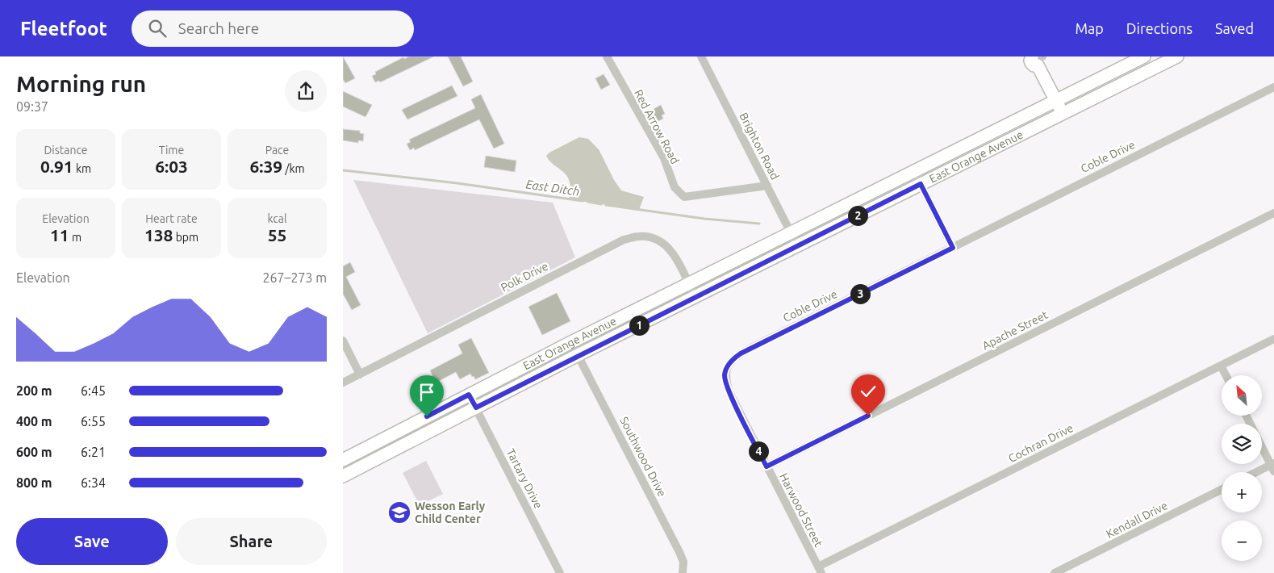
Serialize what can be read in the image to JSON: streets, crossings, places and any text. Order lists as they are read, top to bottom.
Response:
{
  "streets": {
    "street": [
      "Red Arrow Road",
      "Brighton Road",
      "East Orange Avenue",
      "Coble Drive",
      "Polk Drive",
      "Apache Street",
      "Cochran Drive",
      "Southwood Drive",
      "Tartary Drive",
      "Harwood Street",
      "Kendall Drive"
    ]
  },
  "crossings": [
    ["Red Arrow Road", "Brighton Road"],
    ["Brighton Road", "East Orange Avenue"],
    ["East Orange Avenue", "Polk Drive"],
    ["East Orange Avenue", "Southwood Drive"],
    ["East Orange Avenue", "Tartary Drive"],
    ["Coble Drive", "Harwood Street"],
    ["Apache Street", "Harwood Street"],
    ["Cochran Drive", "Harwood Street"]
  ],
  "water": ["East Ditch"],
  "places": {
    "school or university": ["Wesson Early Child Center"]
  },
  "north": "top left",
  "page": {
    "header": "Fleetfoot",
    "search": "Search here",
    "nav": ["Map", "Directions", "Saved"],
    "heading": ["Morning run", "09:37"],
    "stats": [
      ["Distance", "0.91 km"],
      ["Time", "6:03"],
      ["Pace", "6:39 /km"],
      ["Elevation", "11 m"],
      ["Heart rate", "138 bpm"],
      ["kcal", "55"]
    ],
    "pins": [
      "2",
      "3",
      "1",
      "4"
    ],
    "chart": ["Elevation", "267–273 m"],
    "list": [
      {
        "name": "200 m",
        "note": "6:45"
      },
      {
        "name": "400 m",
        "note": "6:55"
      },
      {
        "name": "600 m",
        "note": "6:21"
      },
      {
        "name": "800 m",
        "note": "6:34"
      }
    ],
    "map_buttons": ["+", "−"],
    "buttons": ["Save", "Share"]
  }
}
